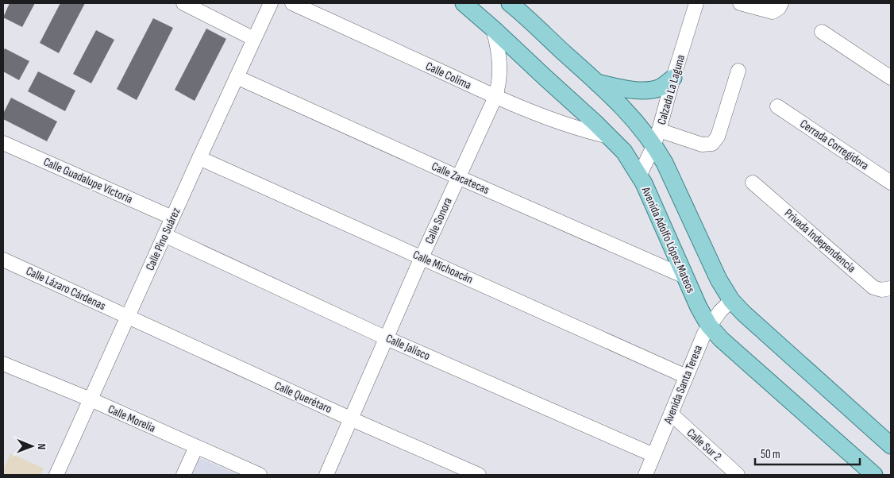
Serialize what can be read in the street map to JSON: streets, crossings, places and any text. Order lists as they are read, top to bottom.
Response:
{
  "streets": {
    "main road": ["Avenida Adolfo López Mateos"],
    "street": [
      "Calle Colima",
      "Calzada La Laguna",
      "Cerrada Corregidora",
      "Calle Zacatecas",
      "Calle Guadalupe Victoria",
      "Calle Sonora",
      "Calle Pino Suárez",
      "Privada Independencia",
      "Calle Michoacán",
      "Calle Lázaro Cárdenas",
      "Calle Jalisco",
      "Avenida Santa Teresa",
      "Calle Querétaro",
      "Calle Morelia",
      "Calle Sur 2"
    ]
  },
  "crossings": [
    ["Calle Colima", "Calle Sonora"],
    ["Calle Colima", "Avenida Adolfo López Mateos"],
    ["Calzada La Laguna", "Avenida Adolfo López Mateos"],
    ["Calle Zacatecas", "Calle Sonora"],
    ["Calle Zacatecas", "Calle Pino Suárez"],
    ["Calle Zacatecas", "Avenida Adolfo López Mateos"],
    ["Calle Guadalupe Victoria", "Calle Pino Suárez"],
    ["Calle Sonora", "Avenida Adolfo López Mateos"],
    ["Calle Sonora", "Calle Michoacán"],
    ["Calle Sonora", "Calle Jalisco"],
    ["Calle Sonora", "Calle Querétaro"],
    ["Calle Pino Suárez", "Calle Michoacán"],
    ["Calle Pino Suárez", "Calle Lázaro Cárdenas"],
    ["Calle Pino Suárez", "Calle Jalisco"],
    ["Calle Pino Suárez", "Calle Querétaro"],
    ["Calle Pino Suárez", "Calle Morelia"],
    ["Avenida Adolfo López Mateos", "Avenida Santa Teresa"],
    ["Calle Michoacán", "Avenida Santa Teresa"],
    ["Calle Lázaro Cárdenas", "Calle Querétaro"],
    ["Calle Jalisco", "Avenida Santa Teresa"],
    ["Avenida Santa Teresa", "Calle Sur 2"]
  ],
  "scale_bar": "50 m",
  "north": "right"
}
